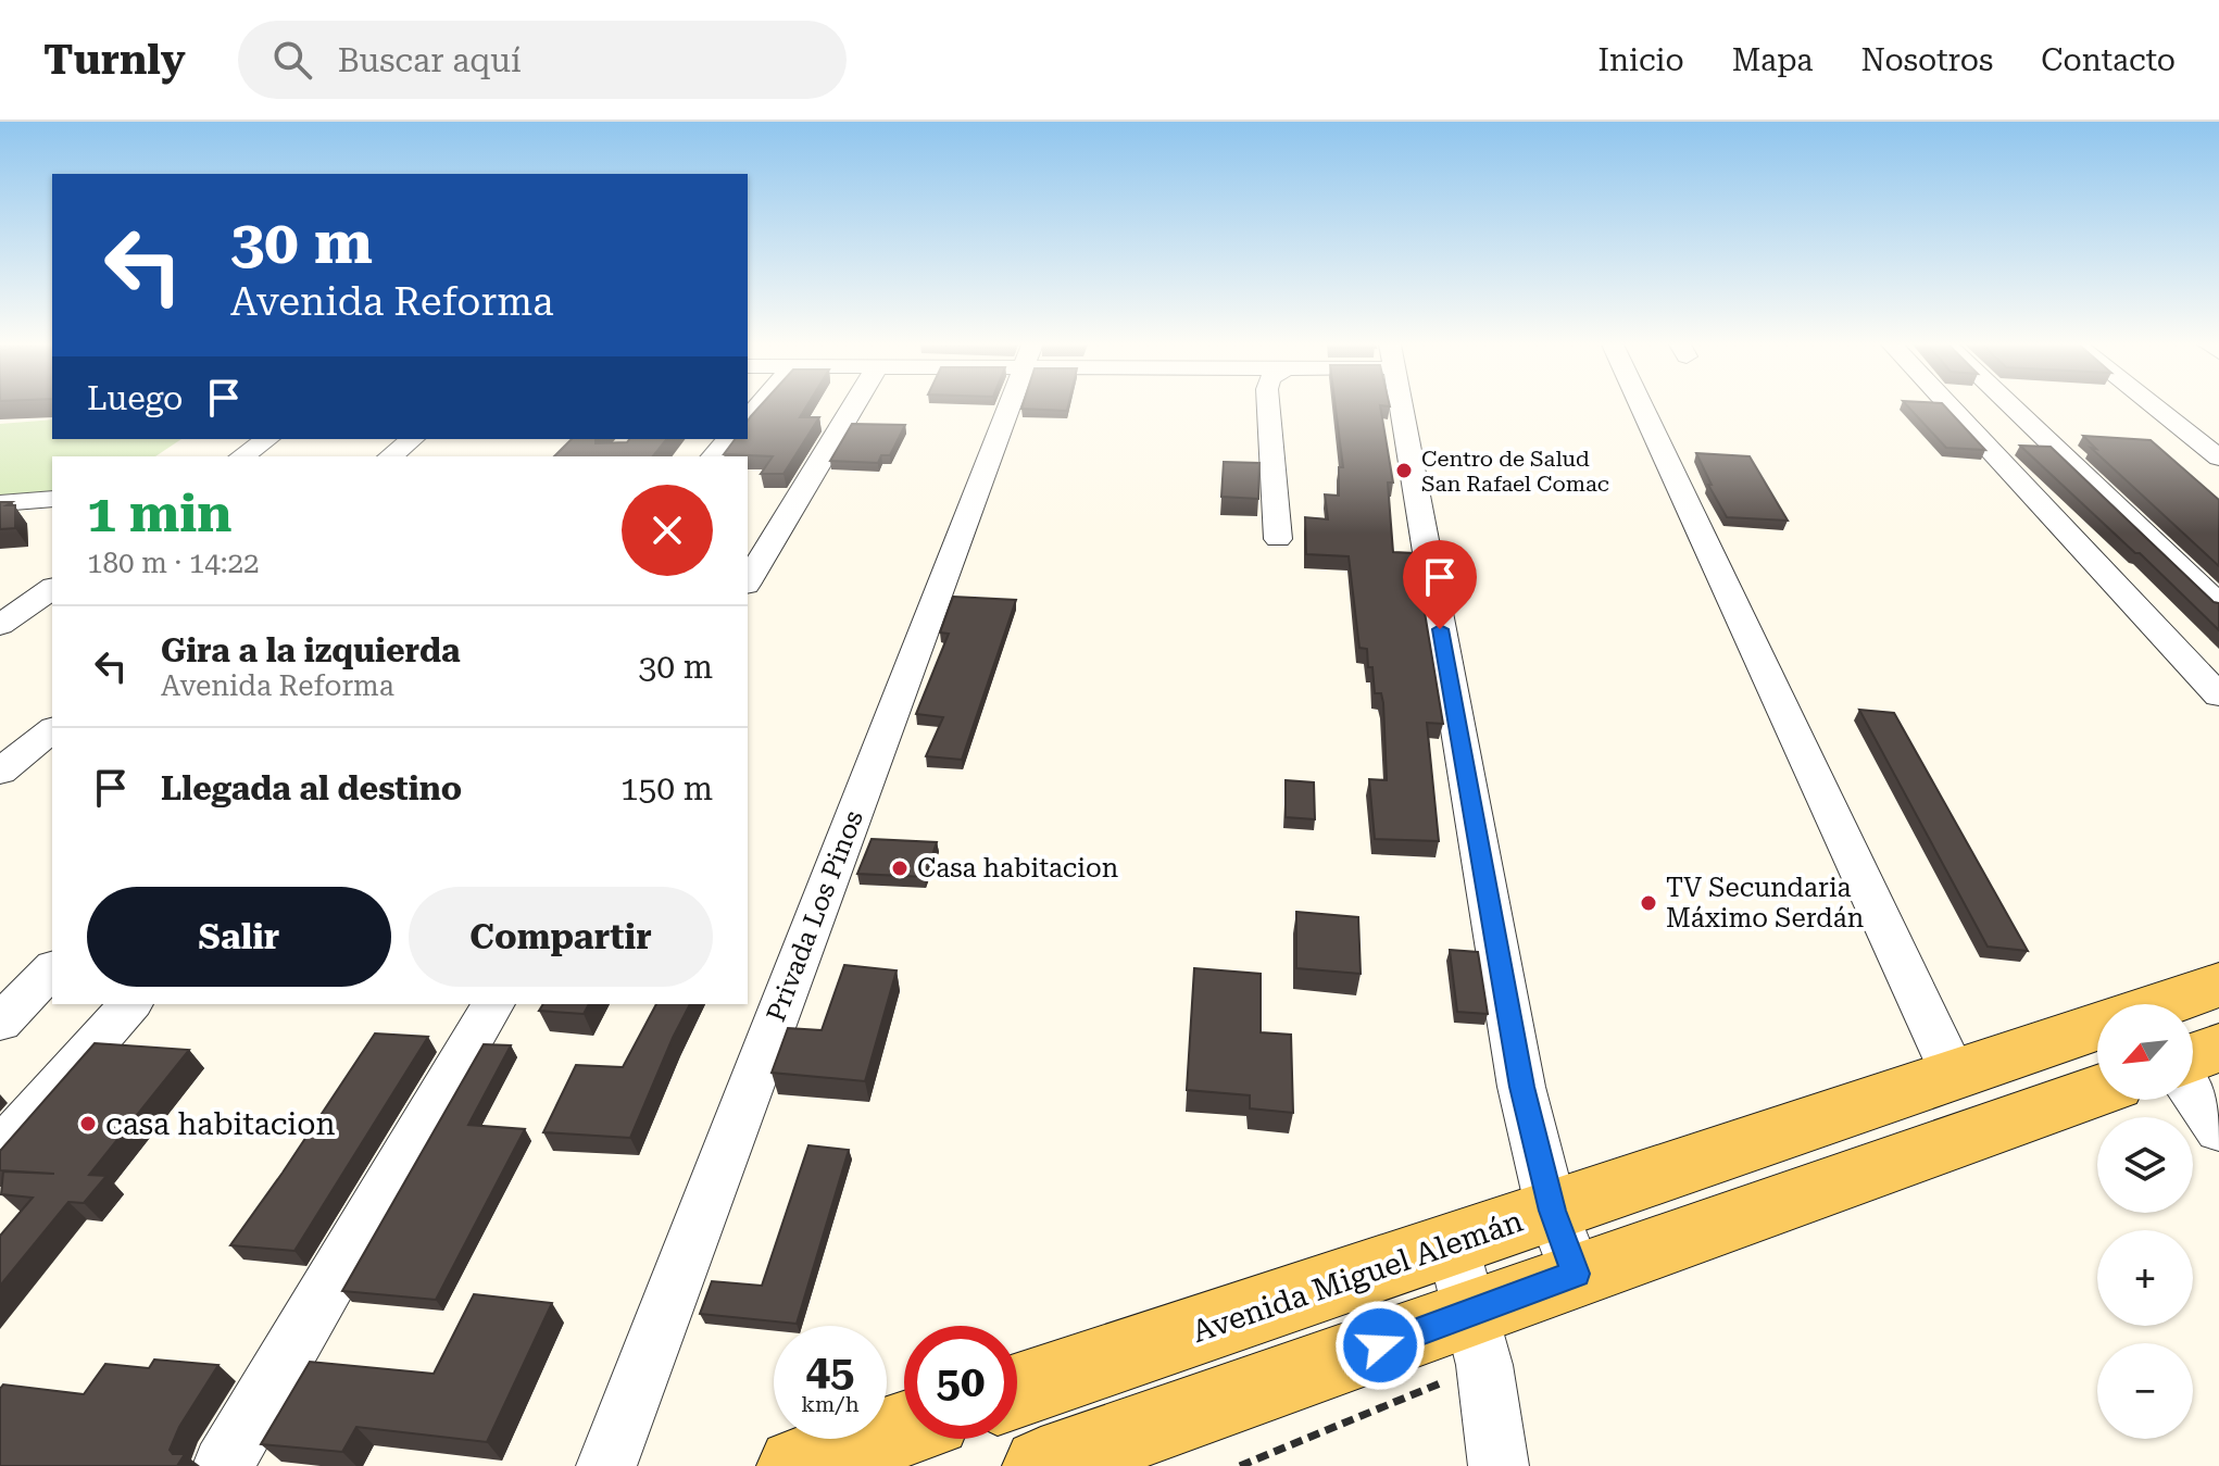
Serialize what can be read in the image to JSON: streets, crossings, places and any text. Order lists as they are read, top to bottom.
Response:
{
  "streets": {
    "main road": ["Avenida Miguel Alemán"],
    "street": ["Privada Los Pinos"]
  },
  "places": [
    "Centro de Salud San Rafael Comac",
    "Casa habitacion",
    "TV Secundaria Máximo Serdán",
    "casa habitacion"
  ],
  "north": "bottom left",
  "page": {
    "header": "Turnly",
    "search": "Buscar aquí",
    "nav": [
      "Inicio",
      "Mapa",
      "Nosotros",
      "Contacto"
    ],
    "turn": ["30 m", "Avenida Reforma"],
    "then": "Luego",
    "heading": ["1 min", "180 m · 14:22"],
    "list": [
      {
        "name": "Gira a la izquierda",
        "note": "Avenida Reforma",
        "value": "30 m"
      },
      {
        "name": "Llegada al destino",
        "value": "150 m"
      }
    ],
    "buttons": ["Salir", "Compartir"],
    "map_buttons": ["+", "−"],
    "speed": "45 km/h",
    "limit": "50"
  }
}
